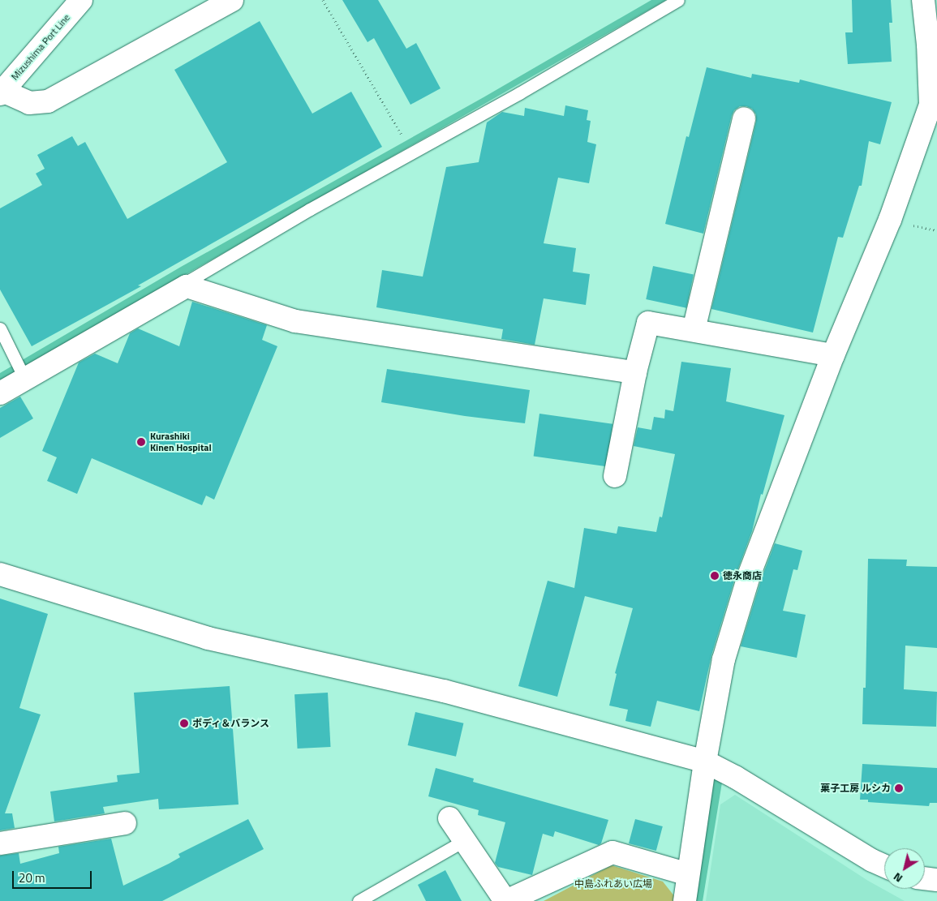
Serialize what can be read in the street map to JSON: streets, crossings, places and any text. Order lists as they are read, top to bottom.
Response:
{
  "streets": {
    "street": ["Mizushima Port Line"]
  },
  "parks": ["中島ふれあい広場"],
  "places": [
    "Kurashiki Kinen Hospital",
    "徳永商店",
    "ボディ＆バランス",
    "菓子工房 ルシカ"
  ],
  "scale_bar": "20 m",
  "north": "bottom left"
}
